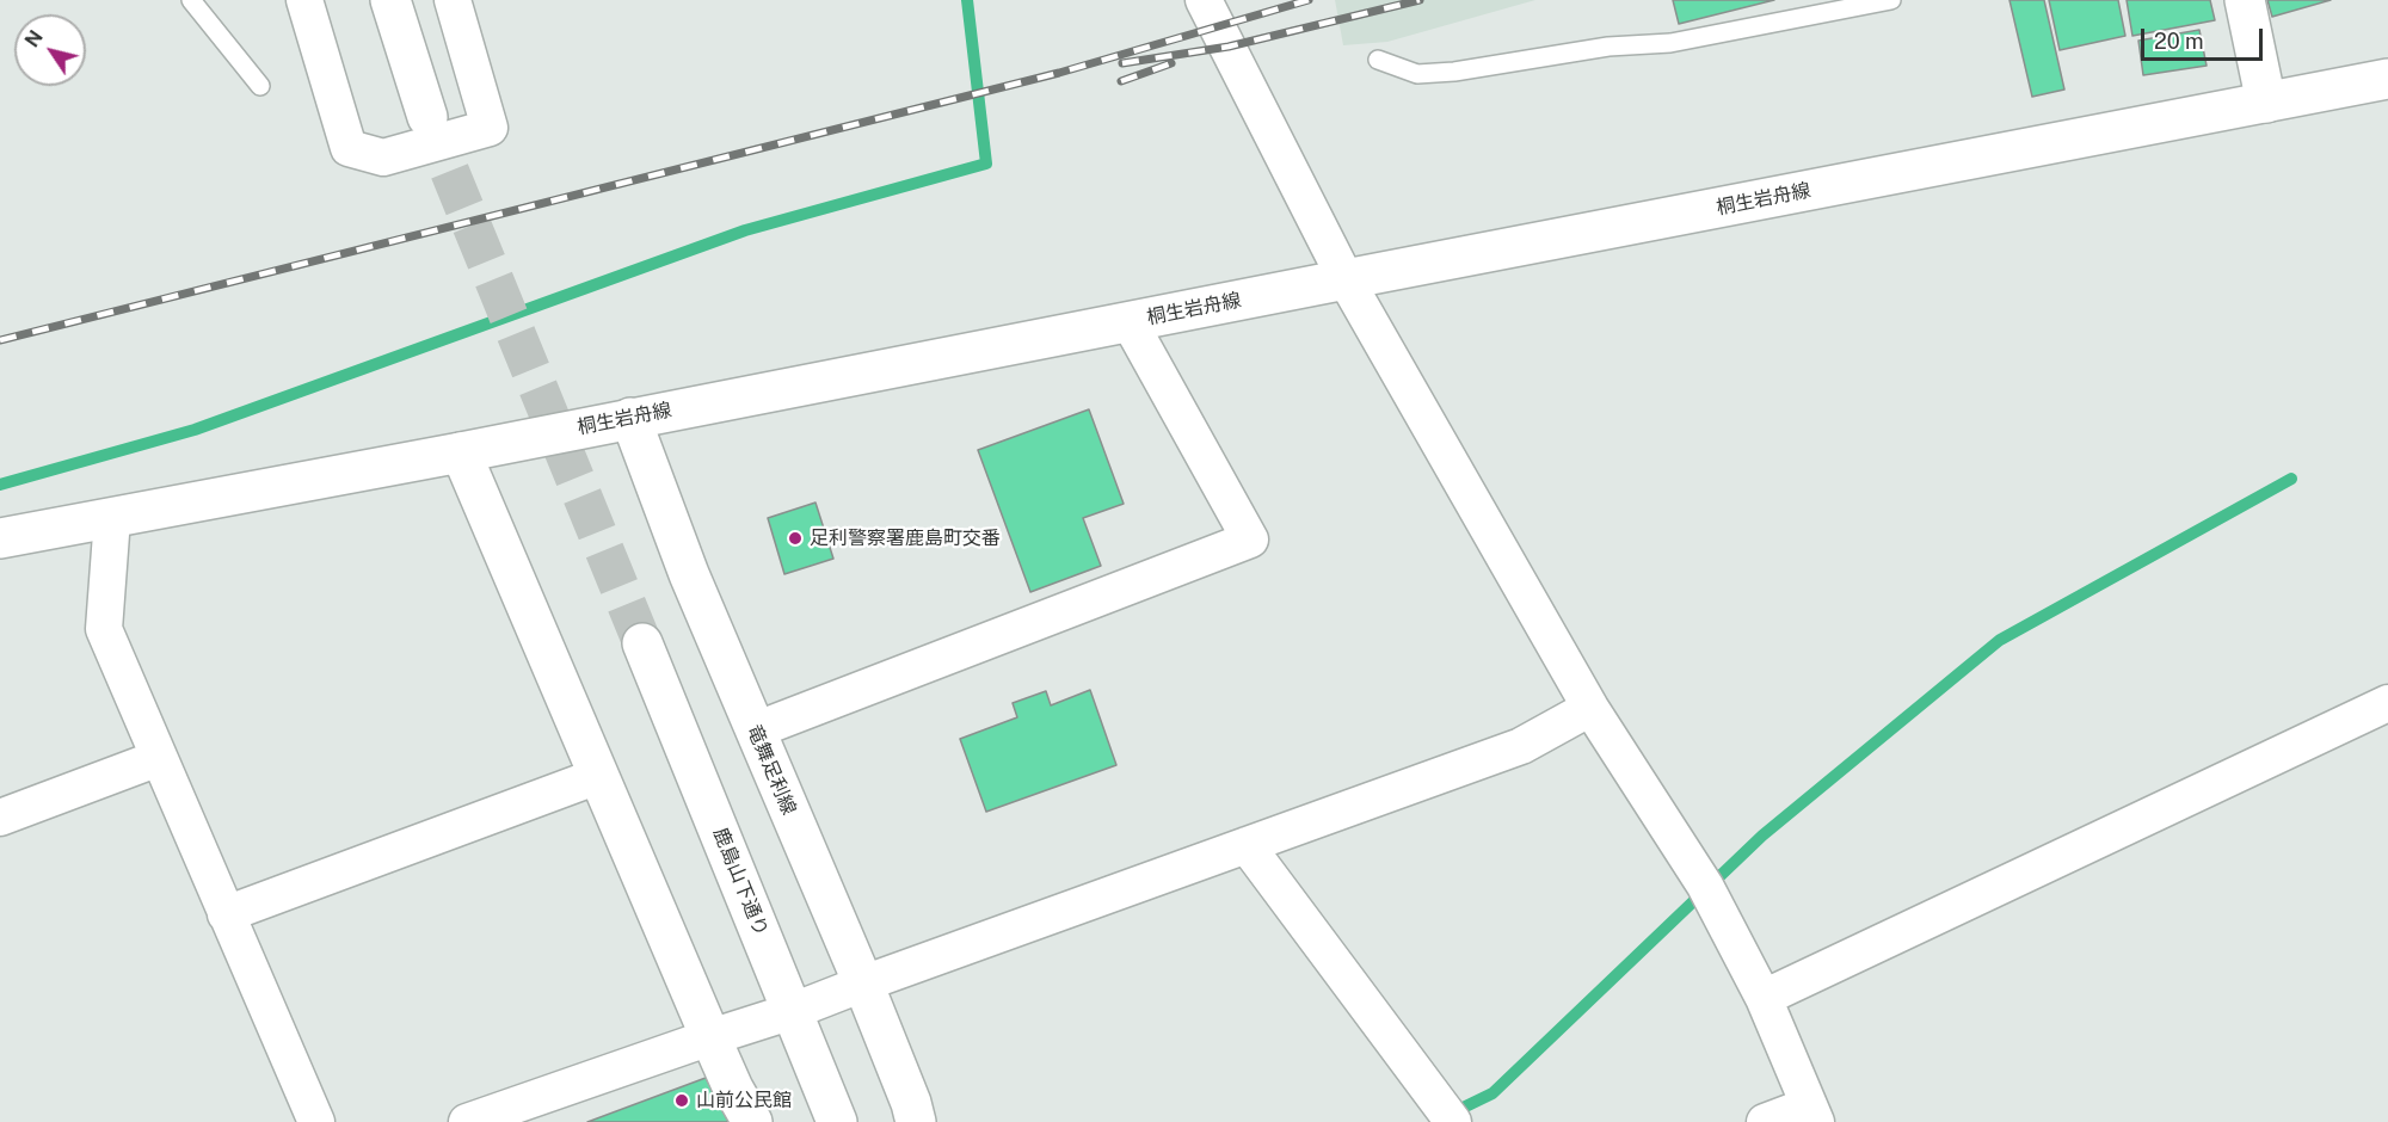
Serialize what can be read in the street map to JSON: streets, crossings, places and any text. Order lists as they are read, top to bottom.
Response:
{
  "streets": {
    "main road": ["桐生岩舟線", "竜舞足利線", "鹿島山下通り"]
  },
  "crossings": [
    ["桐生岩舟線", "竜舞足利線"]
  ],
  "places": ["足利警察署鹿島町交番", "山前公民館"],
  "scale_bar": "20 m",
  "north": "top left"
}
